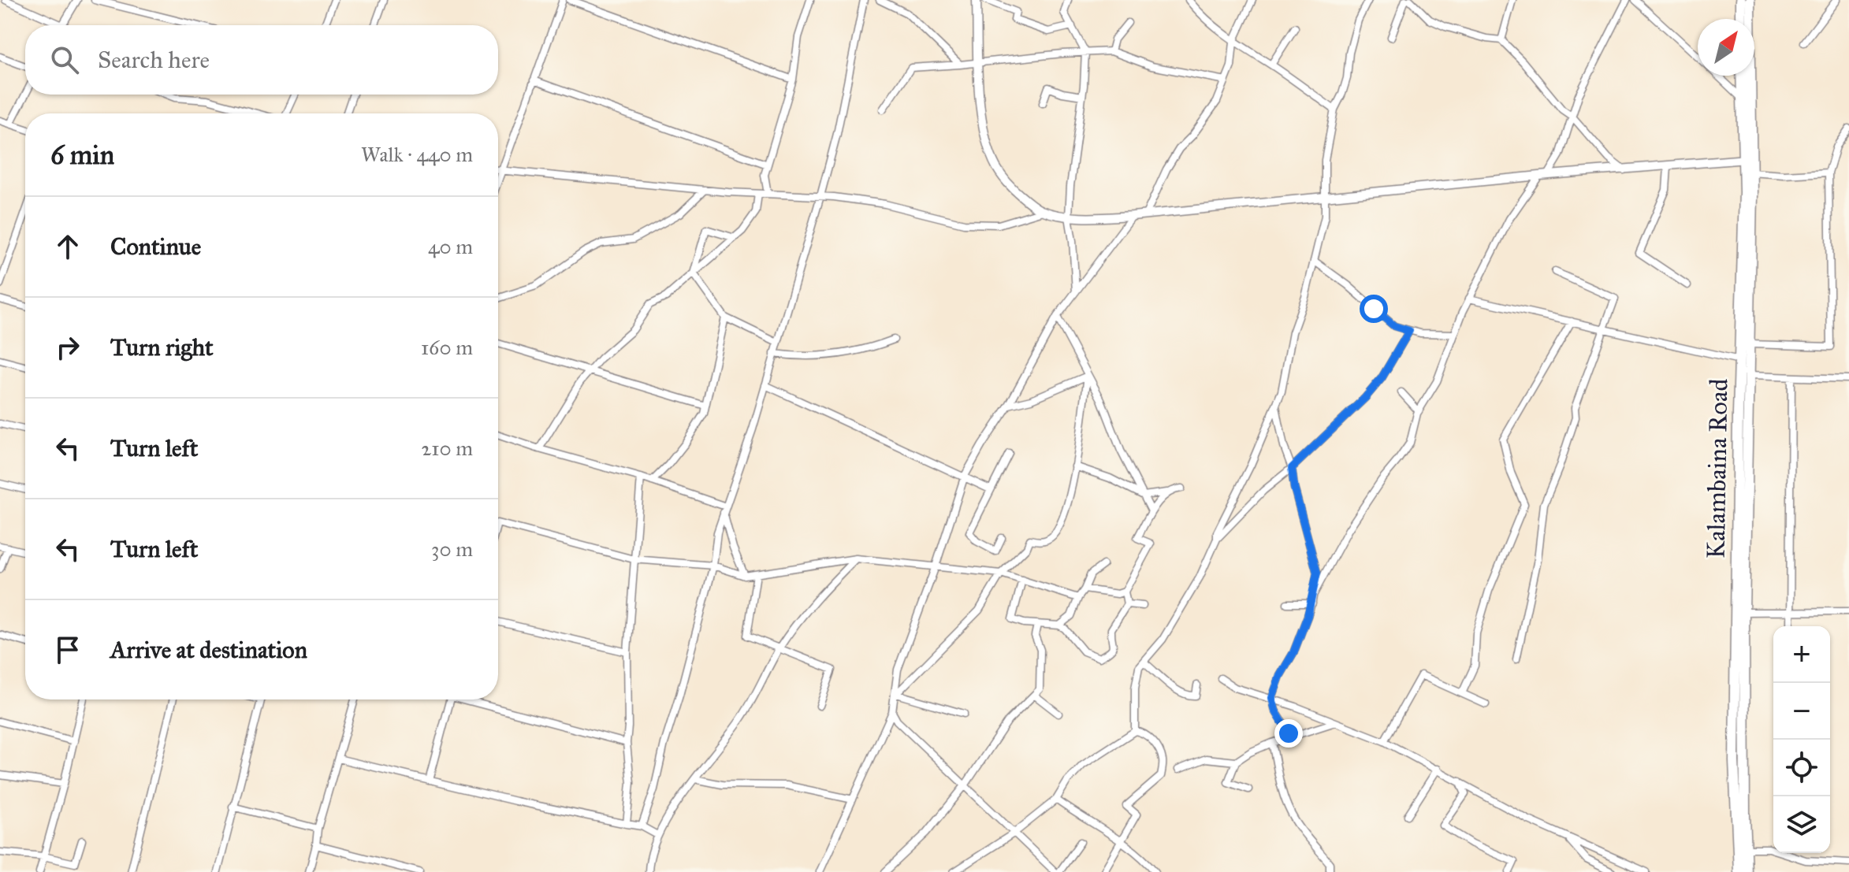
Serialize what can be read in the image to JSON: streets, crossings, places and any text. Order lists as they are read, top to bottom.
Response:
{
  "streets": {
    "main road": ["Kalambaina Road"]
  },
  "north": "top right",
  "page": {
    "search": "Search here",
    "heading": ["6 min", "Walk · 440 m"],
    "list": [
      ["Continue", "40 m"],
      ["Turn right", "160 m"],
      ["Turn left", "210 m"],
      ["Turn left", "30 m"],
      "Arrive at destination"
    ],
    "map_buttons": ["+", "−"]
  }
}
